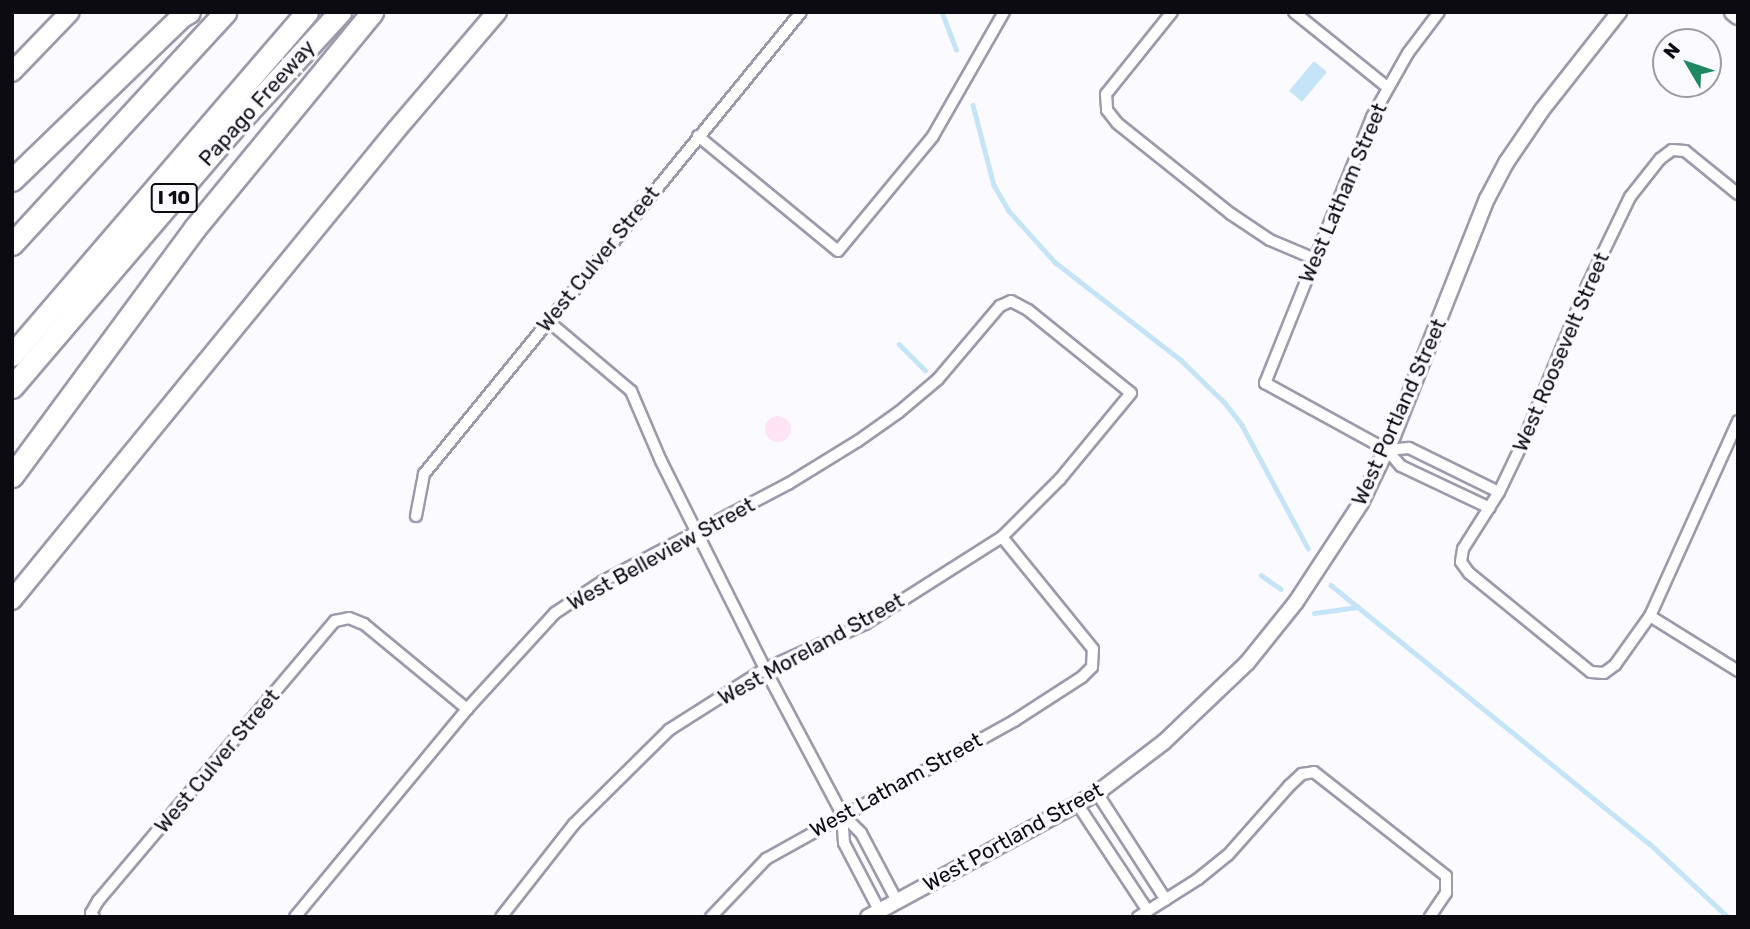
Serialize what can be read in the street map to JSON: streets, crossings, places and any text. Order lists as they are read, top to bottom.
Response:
{
  "streets": {
    "highway": ["Papago Freeway", "I 10"],
    "street": [
      "West Latham Street",
      "West Culver Street",
      "West Roosevelt Street",
      "West Portland Street",
      "West Belleview Street",
      "West Moreland Street"
    ]
  },
  "crossings": [
    ["West Latham Street", "West Portland Street"],
    ["West Latham Street", "West Moreland Street"],
    ["West Culver Street", "West Belleview Street"],
    ["West Belleview Street", "West Moreland Street"]
  ],
  "north": "top left"
}
